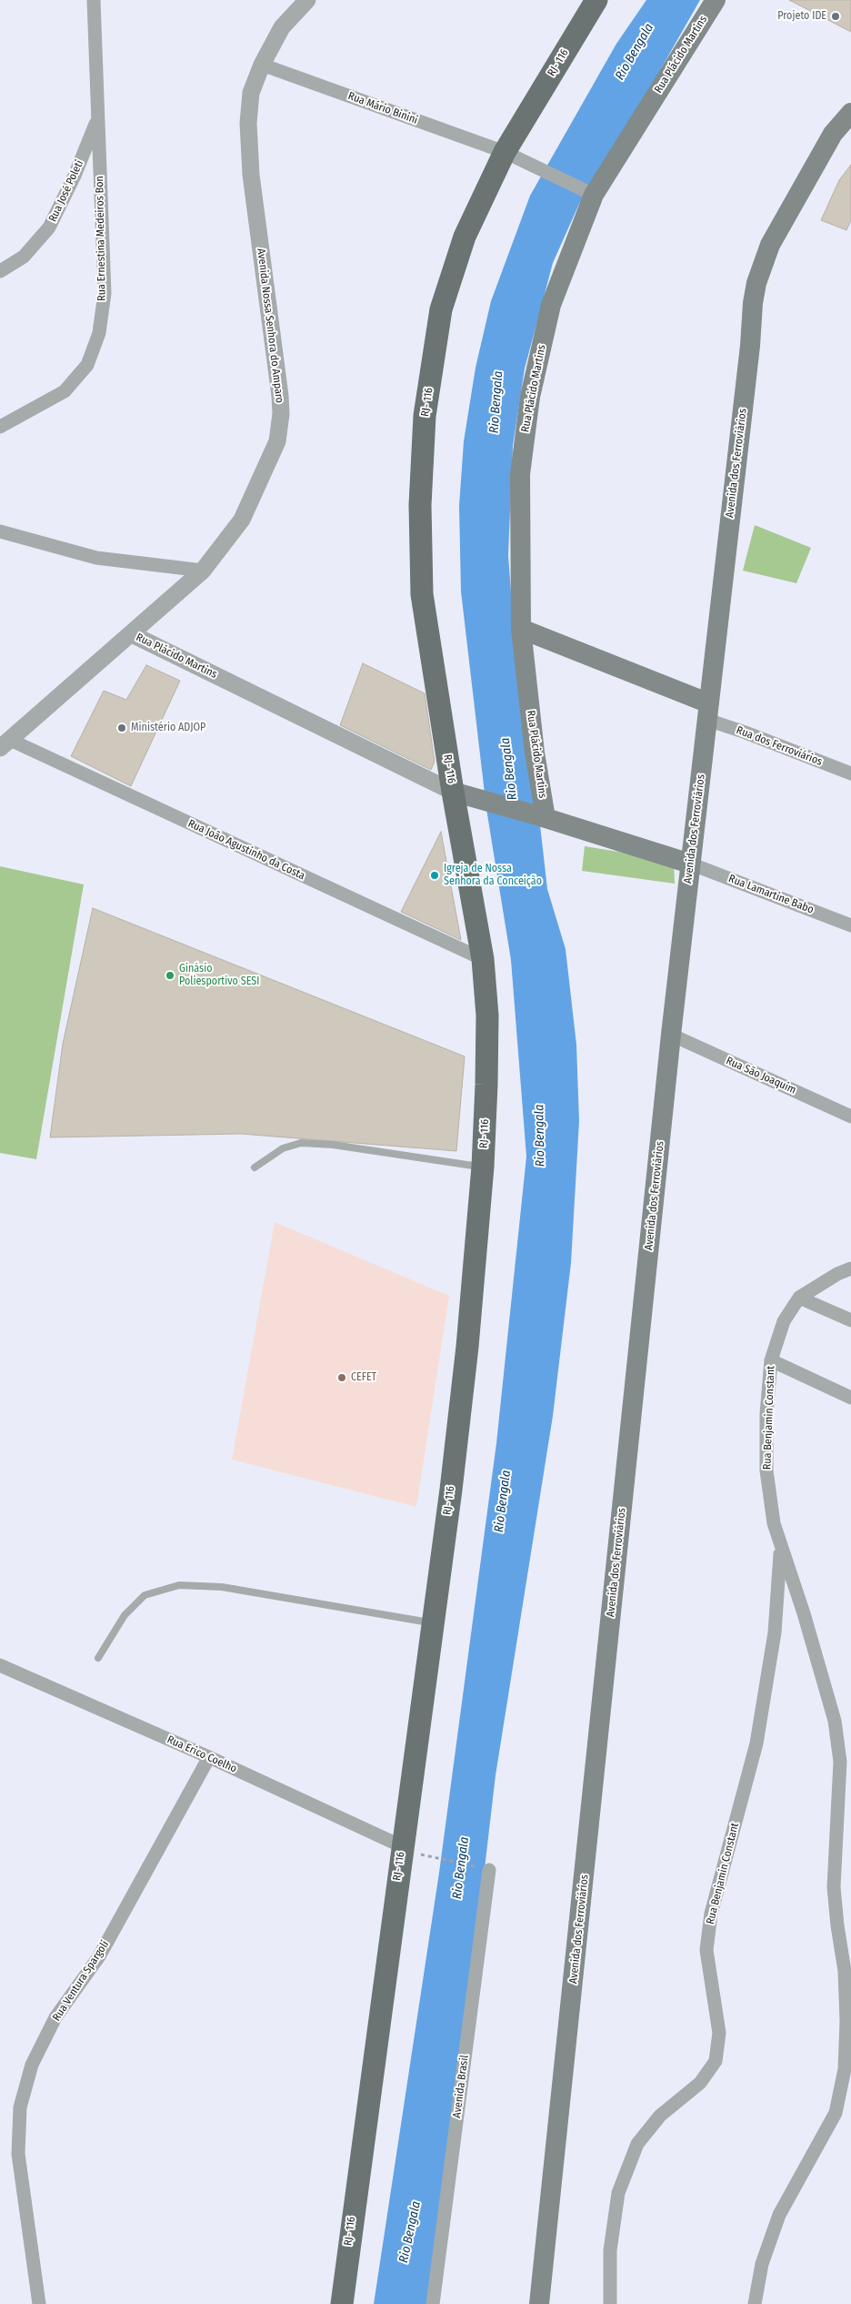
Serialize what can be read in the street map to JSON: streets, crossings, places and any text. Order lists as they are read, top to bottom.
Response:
{
  "streets": {
    "main road": ["Rua Plácido Martins", "RJ- 116", "Avenida dos Ferroviários"],
    "street": [
      "Rua Mário Binini",
      "Rua José Poleti",
      "Rua Ernestina Medeiros Bon",
      "Avenida Nossa Senhora do Amparo",
      "Rua dos Ferroviários",
      "Rua João Agustinho da Costa",
      "Rua Lamartine Babo",
      "Rua São Joaquim",
      "Rua Benjamin Constant",
      "Rua Erico Coelho",
      "Rua Ventura Spargoli",
      "Avenida Brasil"
    ]
  },
  "crossings": [
    ["Rua Plácido Martins", "RJ- 116"],
    ["Rua Plácido Martins", "Rua Mário Binini"],
    ["Rua Plácido Martins", "Avenida Nossa Senhora do Amparo"],
    ["Rua Plácido Martins", "Avenida dos Ferroviários"],
    ["Rua Plácido Martins", "Rua Lamartine Babo"],
    ["RJ- 116", "Rua Mário Binini"],
    ["RJ- 116", "Rua João Agustinho da Costa"],
    ["RJ- 116", "Rua Erico Coelho"],
    ["Rua Mário Binini", "Avenida Nossa Senhora do Amparo"],
    ["Rua José Poleti", "Rua Ernestina Medeiros Bon"],
    ["Avenida Nossa Senhora do Amparo", "Rua João Agustinho da Costa"],
    ["Avenida dos Ferroviários", "Rua dos Ferroviários"],
    ["Avenida dos Ferroviários", "Rua Lamartine Babo"],
    ["Avenida dos Ferroviários", "Rua São Joaquim"],
    ["Rua Erico Coelho", "Rua Ventura Spargoli"]
  ],
  "water": ["Rio Bengala"],
  "places": [
    "Projeto IDE",
    "Ministério ADJOP",
    "Igreja de Nossa Senhora da Conceição",
    "Ginásio Poliesportivo SESI",
    "CEFET"
  ]
}
